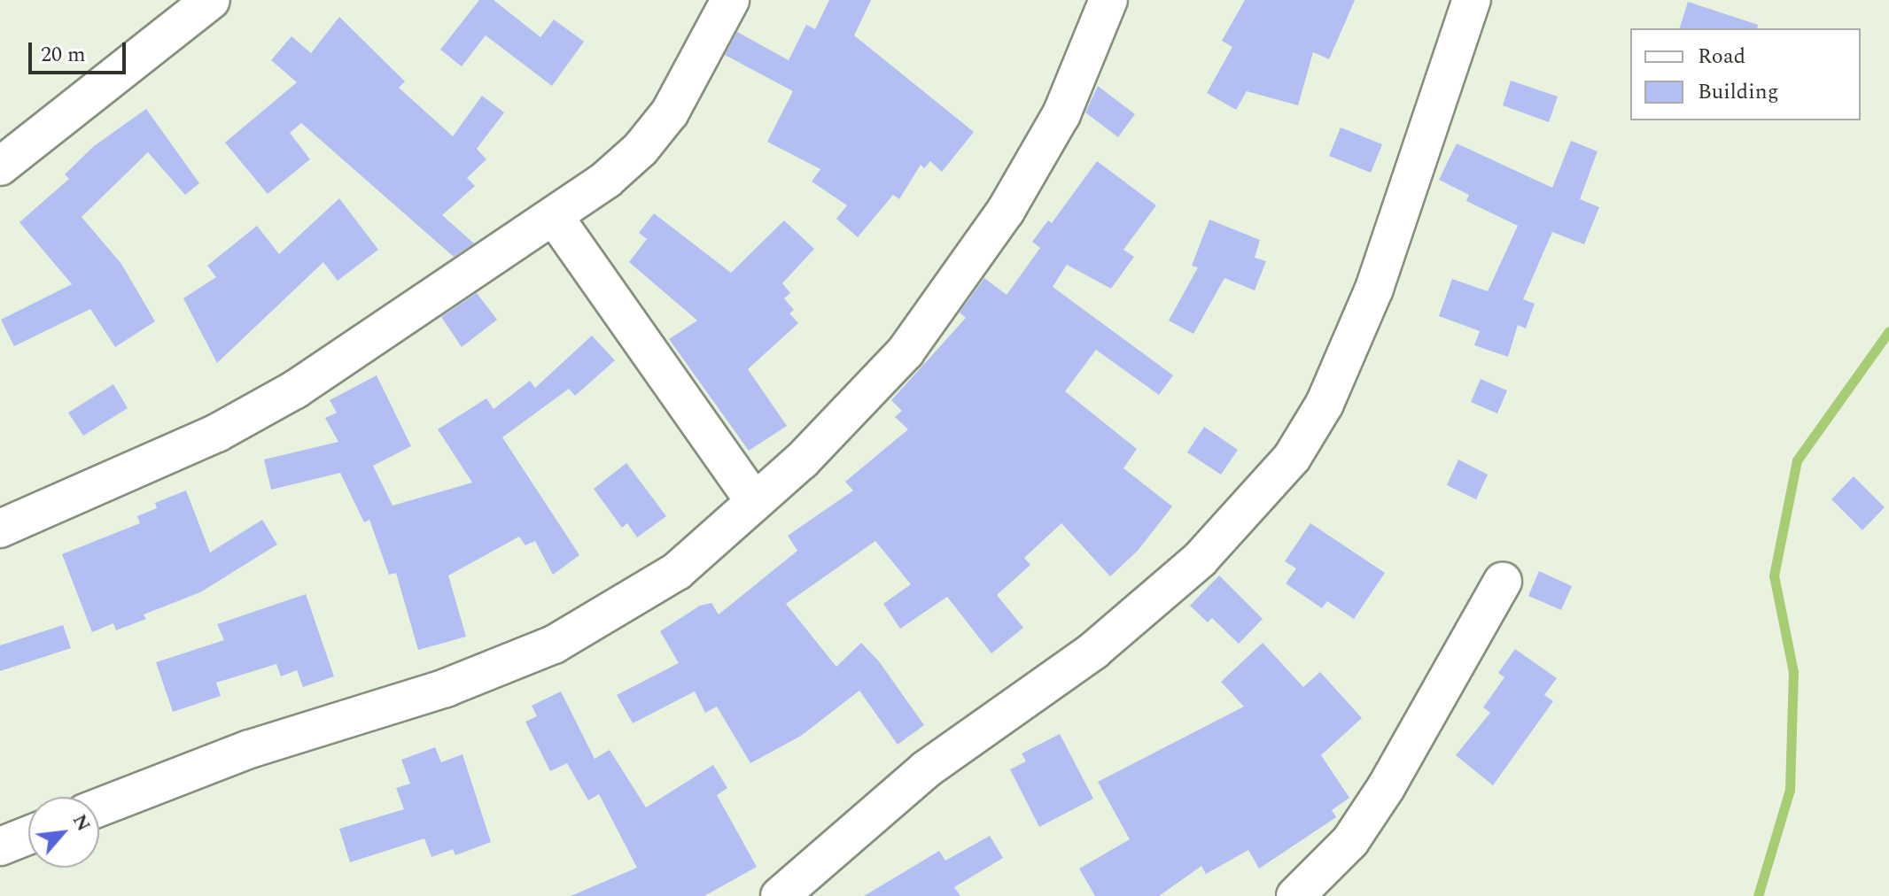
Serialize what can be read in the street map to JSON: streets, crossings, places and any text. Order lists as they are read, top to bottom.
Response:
{
  "legend": ["Road", "Building"],
  "scale_bar": "20 m",
  "north": "top right"
}
